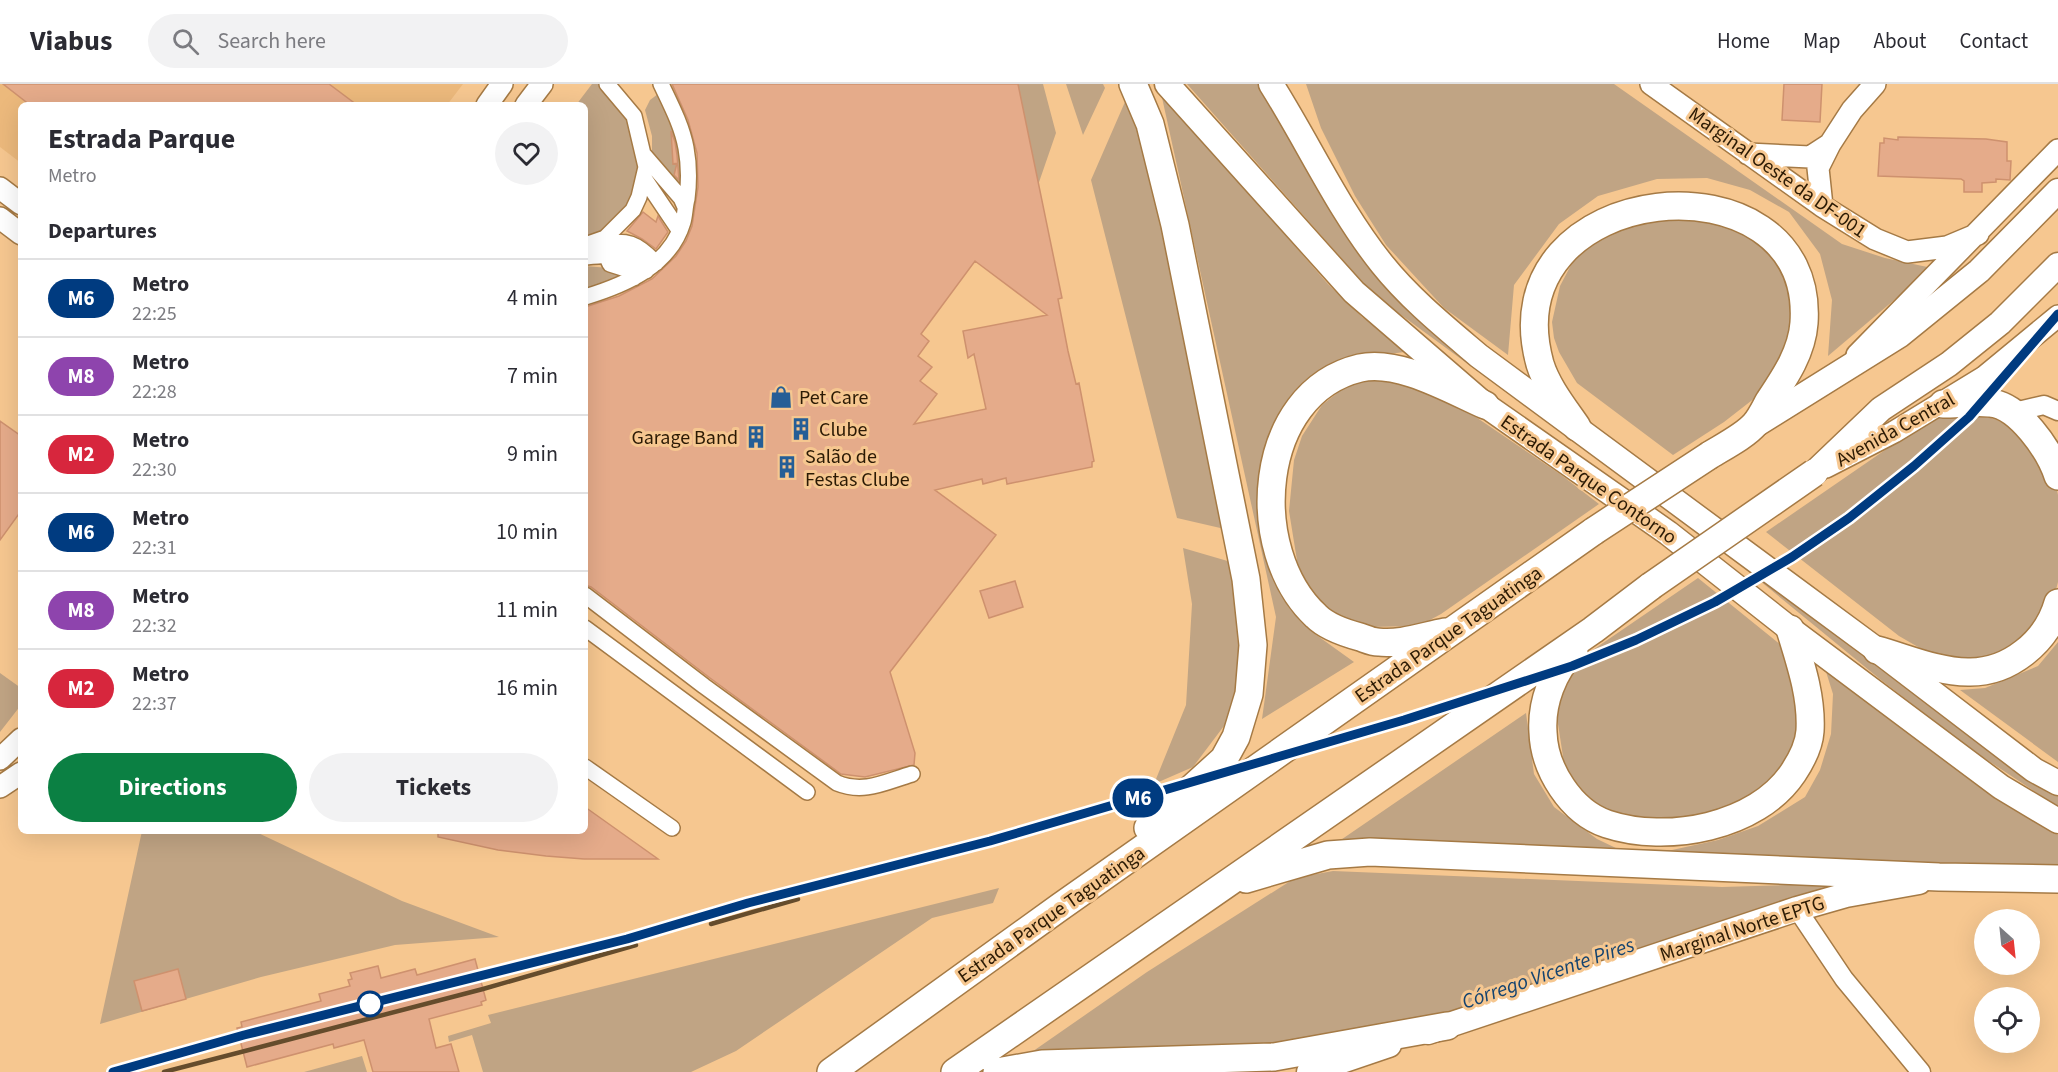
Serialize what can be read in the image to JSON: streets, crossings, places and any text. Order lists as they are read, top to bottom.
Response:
{
  "streets": {
    "highway": ["Estrada Parque Taguatinga"],
    "main road": [
      "Marginal Oeste da DF-001",
      "Avenida Central",
      "Estrada Parque Contorno",
      "Marginal Norte EPTG"
    ]
  },
  "water": ["Córrego Vicente Pires"],
  "places": {
    "shop": ["Pet Care"],
    "building": ["Clube", "Garage Band", "Salão de Festas Clube"]
  },
  "lines": ["metro line M6"],
  "north": "bottom right",
  "page": {
    "header": "Viabus",
    "search": "Search here",
    "nav": [
      "Home",
      "Map",
      "About",
      "Contact"
    ],
    "on_map": "M6",
    "heading": [
      ["Estrada Parque", "Metro"],
      "Departures"
    ],
    "list": [
      {
        "mark": "M6",
        "name": "Metro",
        "note": "22:25",
        "value": "4 min"
      },
      {
        "mark": "M8",
        "name": "Metro",
        "note": "22:28",
        "value": "7 min"
      },
      {
        "mark": "M2",
        "name": "Metro",
        "note": "22:30",
        "value": "9 min"
      },
      {
        "mark": "M6",
        "name": "Metro",
        "note": "22:31",
        "value": "10 min"
      },
      {
        "mark": "M8",
        "name": "Metro",
        "note": "22:32",
        "value": "11 min"
      },
      {
        "mark": "M2",
        "name": "Metro",
        "note": "22:37",
        "value": "16 min"
      }
    ],
    "buttons": ["Directions", "Tickets"]
  }
}
